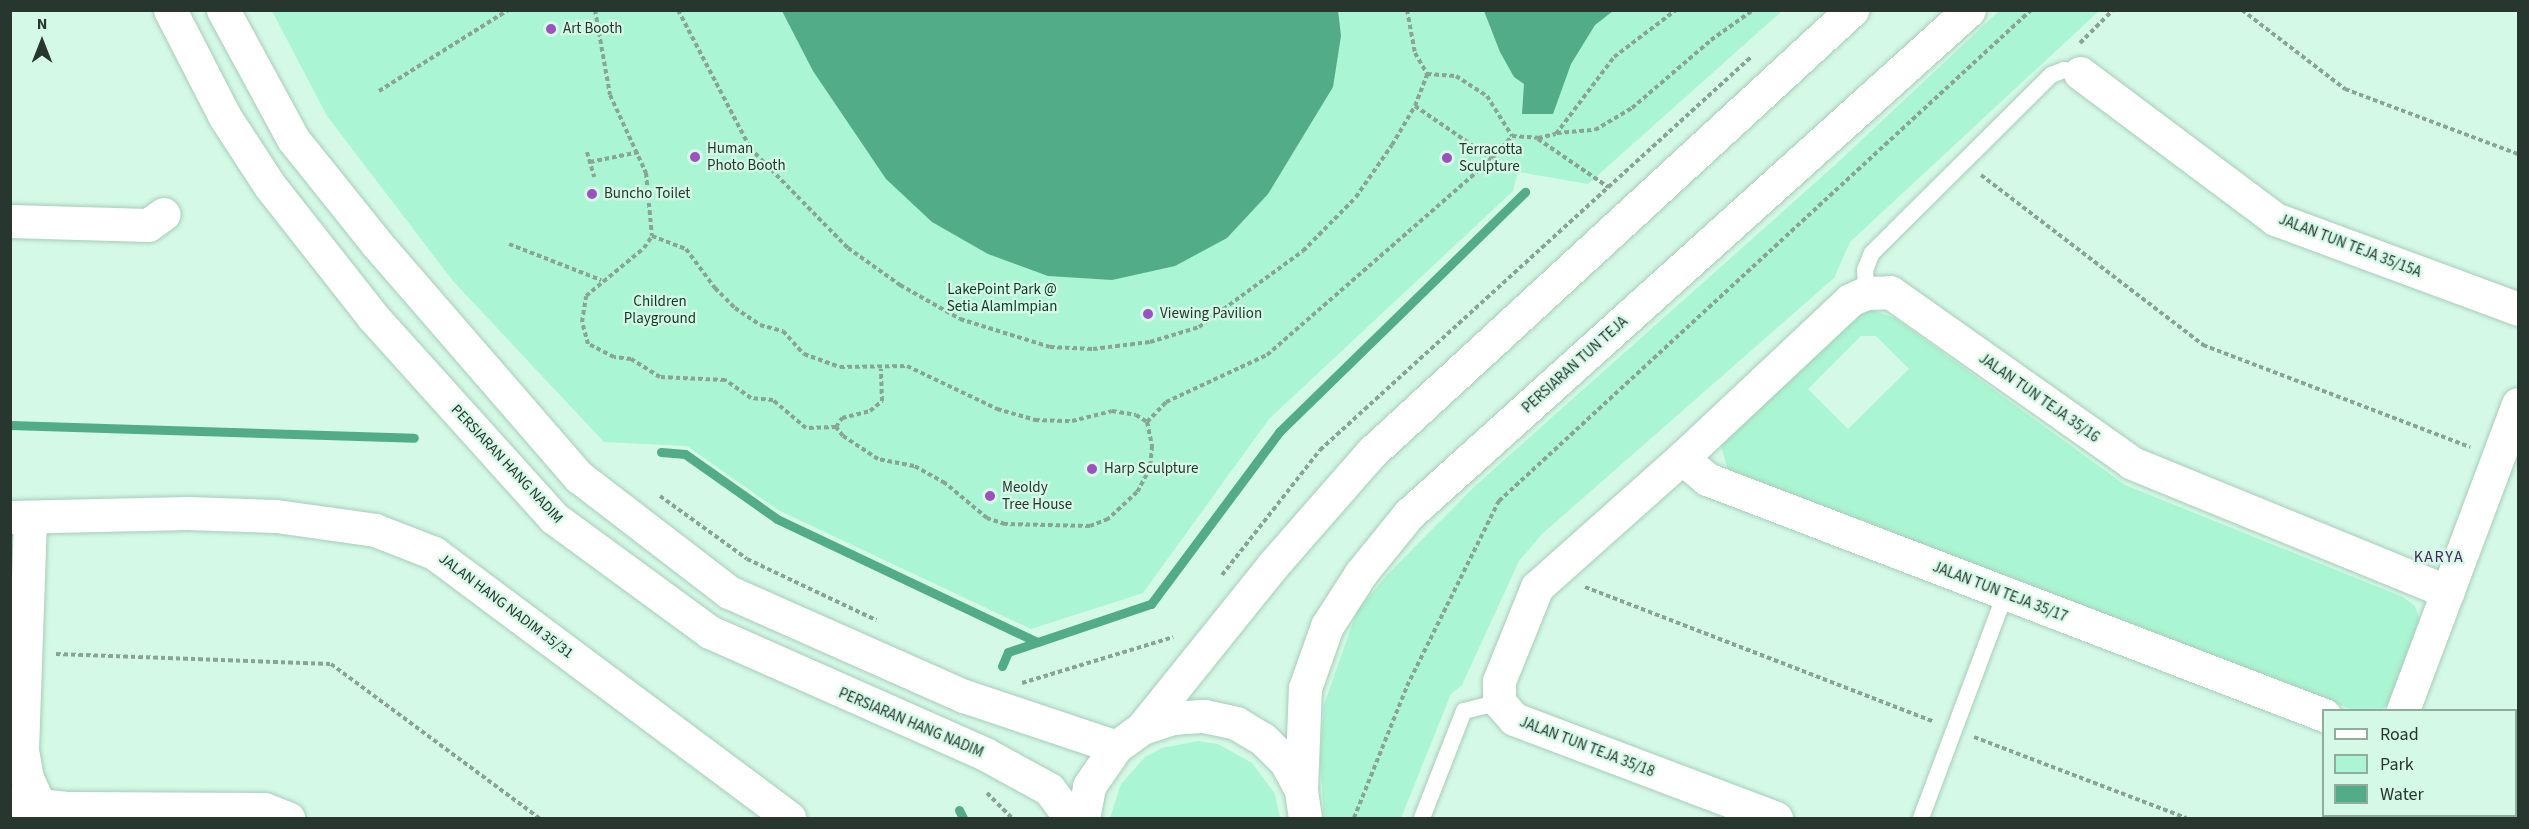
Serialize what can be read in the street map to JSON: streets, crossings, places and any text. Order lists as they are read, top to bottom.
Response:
{
  "streets": {
    "street": [
      "JALAN TUN TEJA 35/15A",
      "PERSIARAN TUN TEJA",
      "JALAN TUN TEJA 35/16",
      "PERSIARAN HANG NADIM",
      "JALAN TUN TEJA 35/17",
      "JALAN HANG NADIM 35/31",
      "JALAN TUN TEJA 35/18"
    ]
  },
  "districts": ["KARYA"],
  "parks": ["LakePoint Park @ Setia AlamImpian", "Children Playground"],
  "places": [
    "Art Booth",
    "Human Photo Booth",
    "Terracotta Sculpture",
    "Buncho Toilet",
    "Viewing Pavilion",
    "Harp Sculpture",
    "Meoldy Tree House"
  ],
  "legend": ["Road", "Park", "Water"],
  "north": "top"
}
